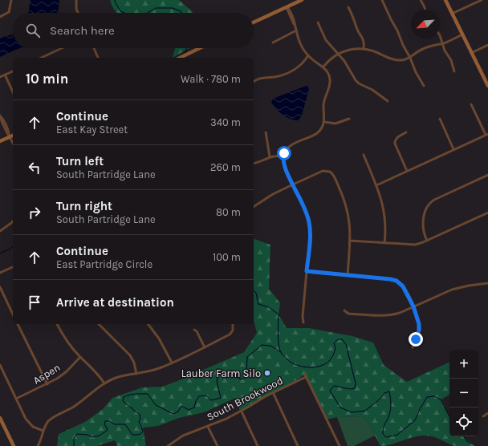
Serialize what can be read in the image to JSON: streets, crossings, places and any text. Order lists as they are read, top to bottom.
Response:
{
  "streets": {
    "street": ["Aspen", "South Brookwood"]
  },
  "places": ["Lauber Farm Silo"],
  "north": "bottom left",
  "page": {
    "search": "Search here",
    "heading": ["10 min", "Walk · 780 m"],
    "list": [
      ["Continue", "East Kay Street", "340 m"],
      ["Turn left", "South Partridge Lane", "260 m"],
      ["Turn right", "South Partridge Lane", "80 m"],
      ["Continue", "East Partridge Circle", "100 m"],
      "Arrive at destination"
    ],
    "map_buttons": ["+", "−"]
  }
}
